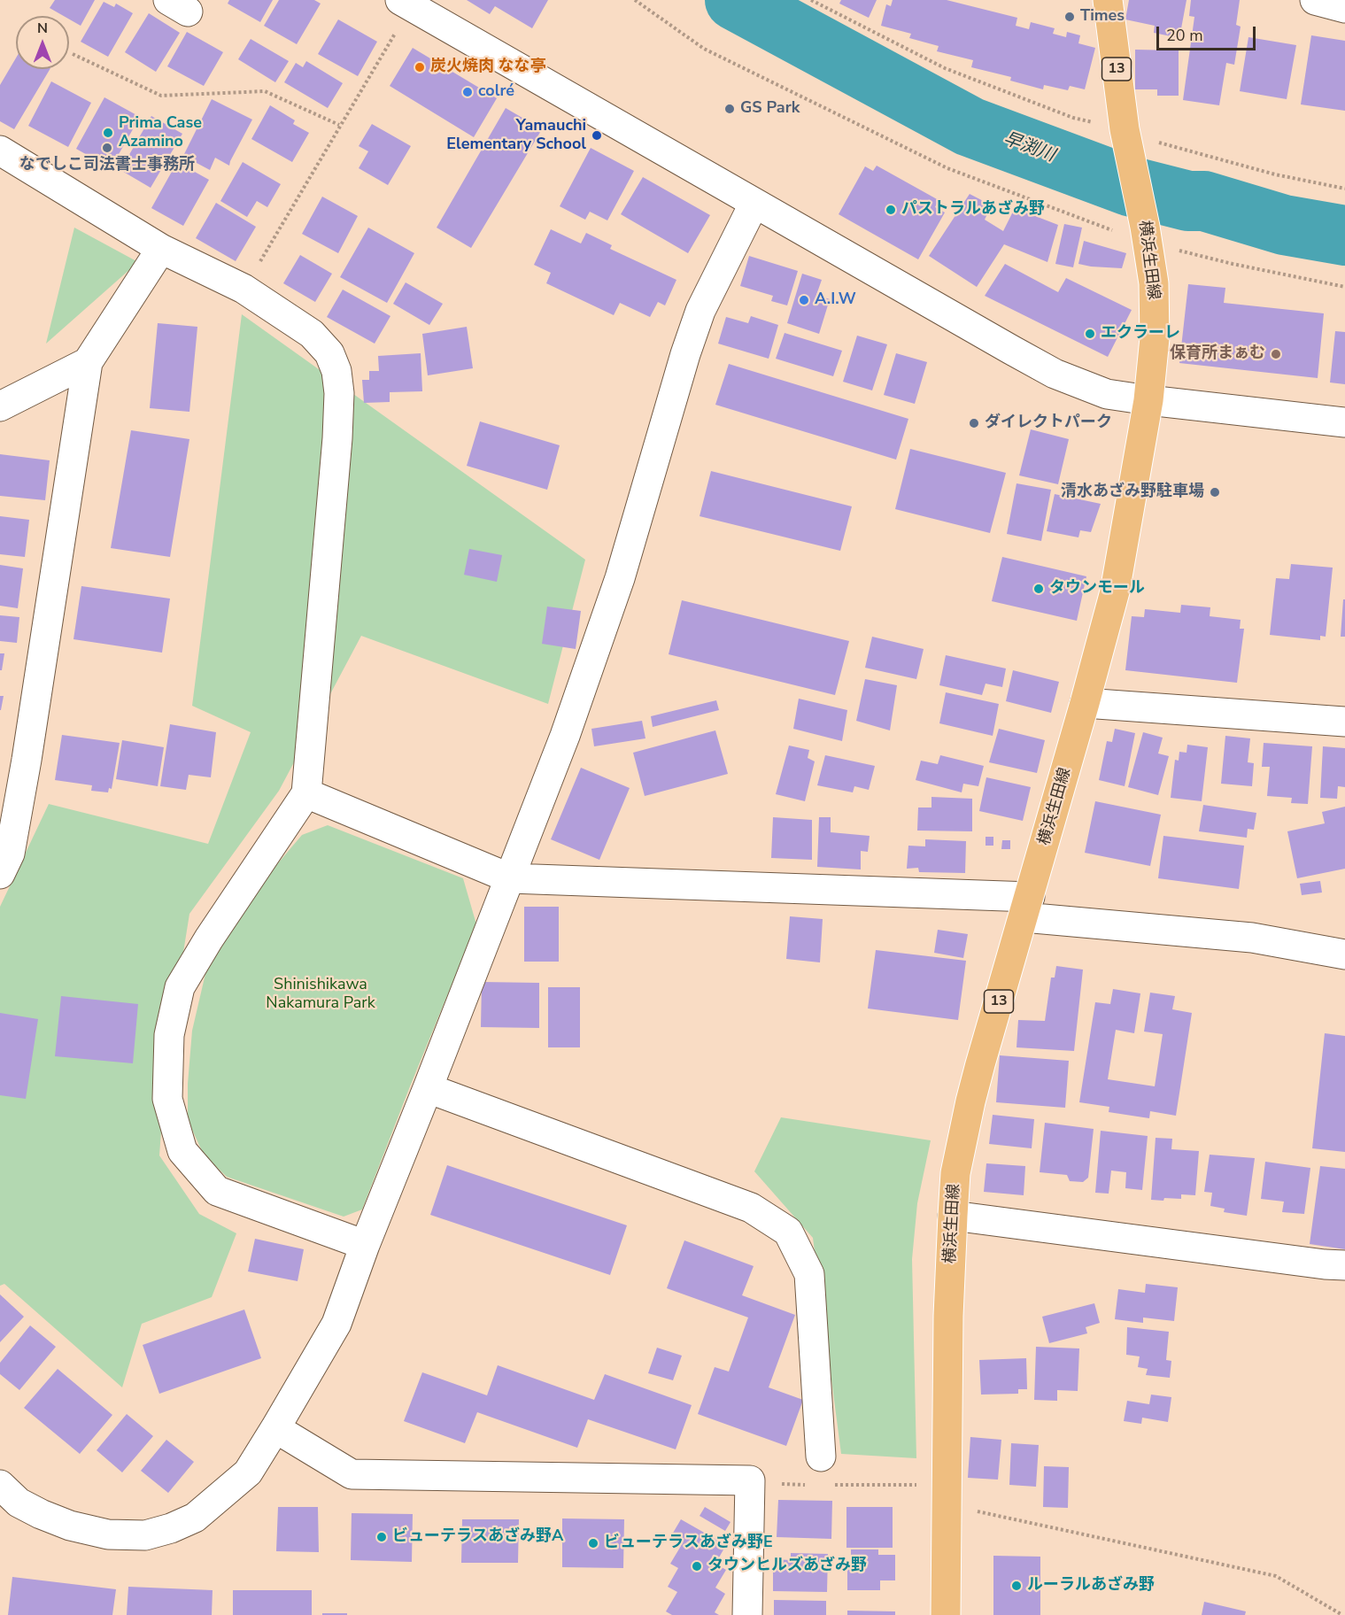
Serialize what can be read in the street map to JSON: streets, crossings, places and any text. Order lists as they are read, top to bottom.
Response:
{
  "streets": {
    "main road": ["13", "横浜生田線"]
  },
  "water": ["早渕川"],
  "parks": ["Shinishikawa Nakamura Park"],
  "places": [
    "Times",
    "炭火焼肉 なな亭",
    "colré",
    "GS Park",
    "Prima Case Azamino",
    "Yamauchi Elementary School",
    "なでしこ司法書士事務所",
    "パストラルあざみ野",
    "A.I.W",
    "エクラーレ",
    "保育所まぁむ",
    "ダイレクトパーク",
    "清水あざみ野駐車場",
    "タウンモール",
    "ビューテラスあざみ野A",
    "ビューテラスあざみ野E",
    "タウンヒルズあざみ野",
    "ルーラルあざみ野"
  ],
  "scale_bar": "20 m",
  "north": "top"
}
